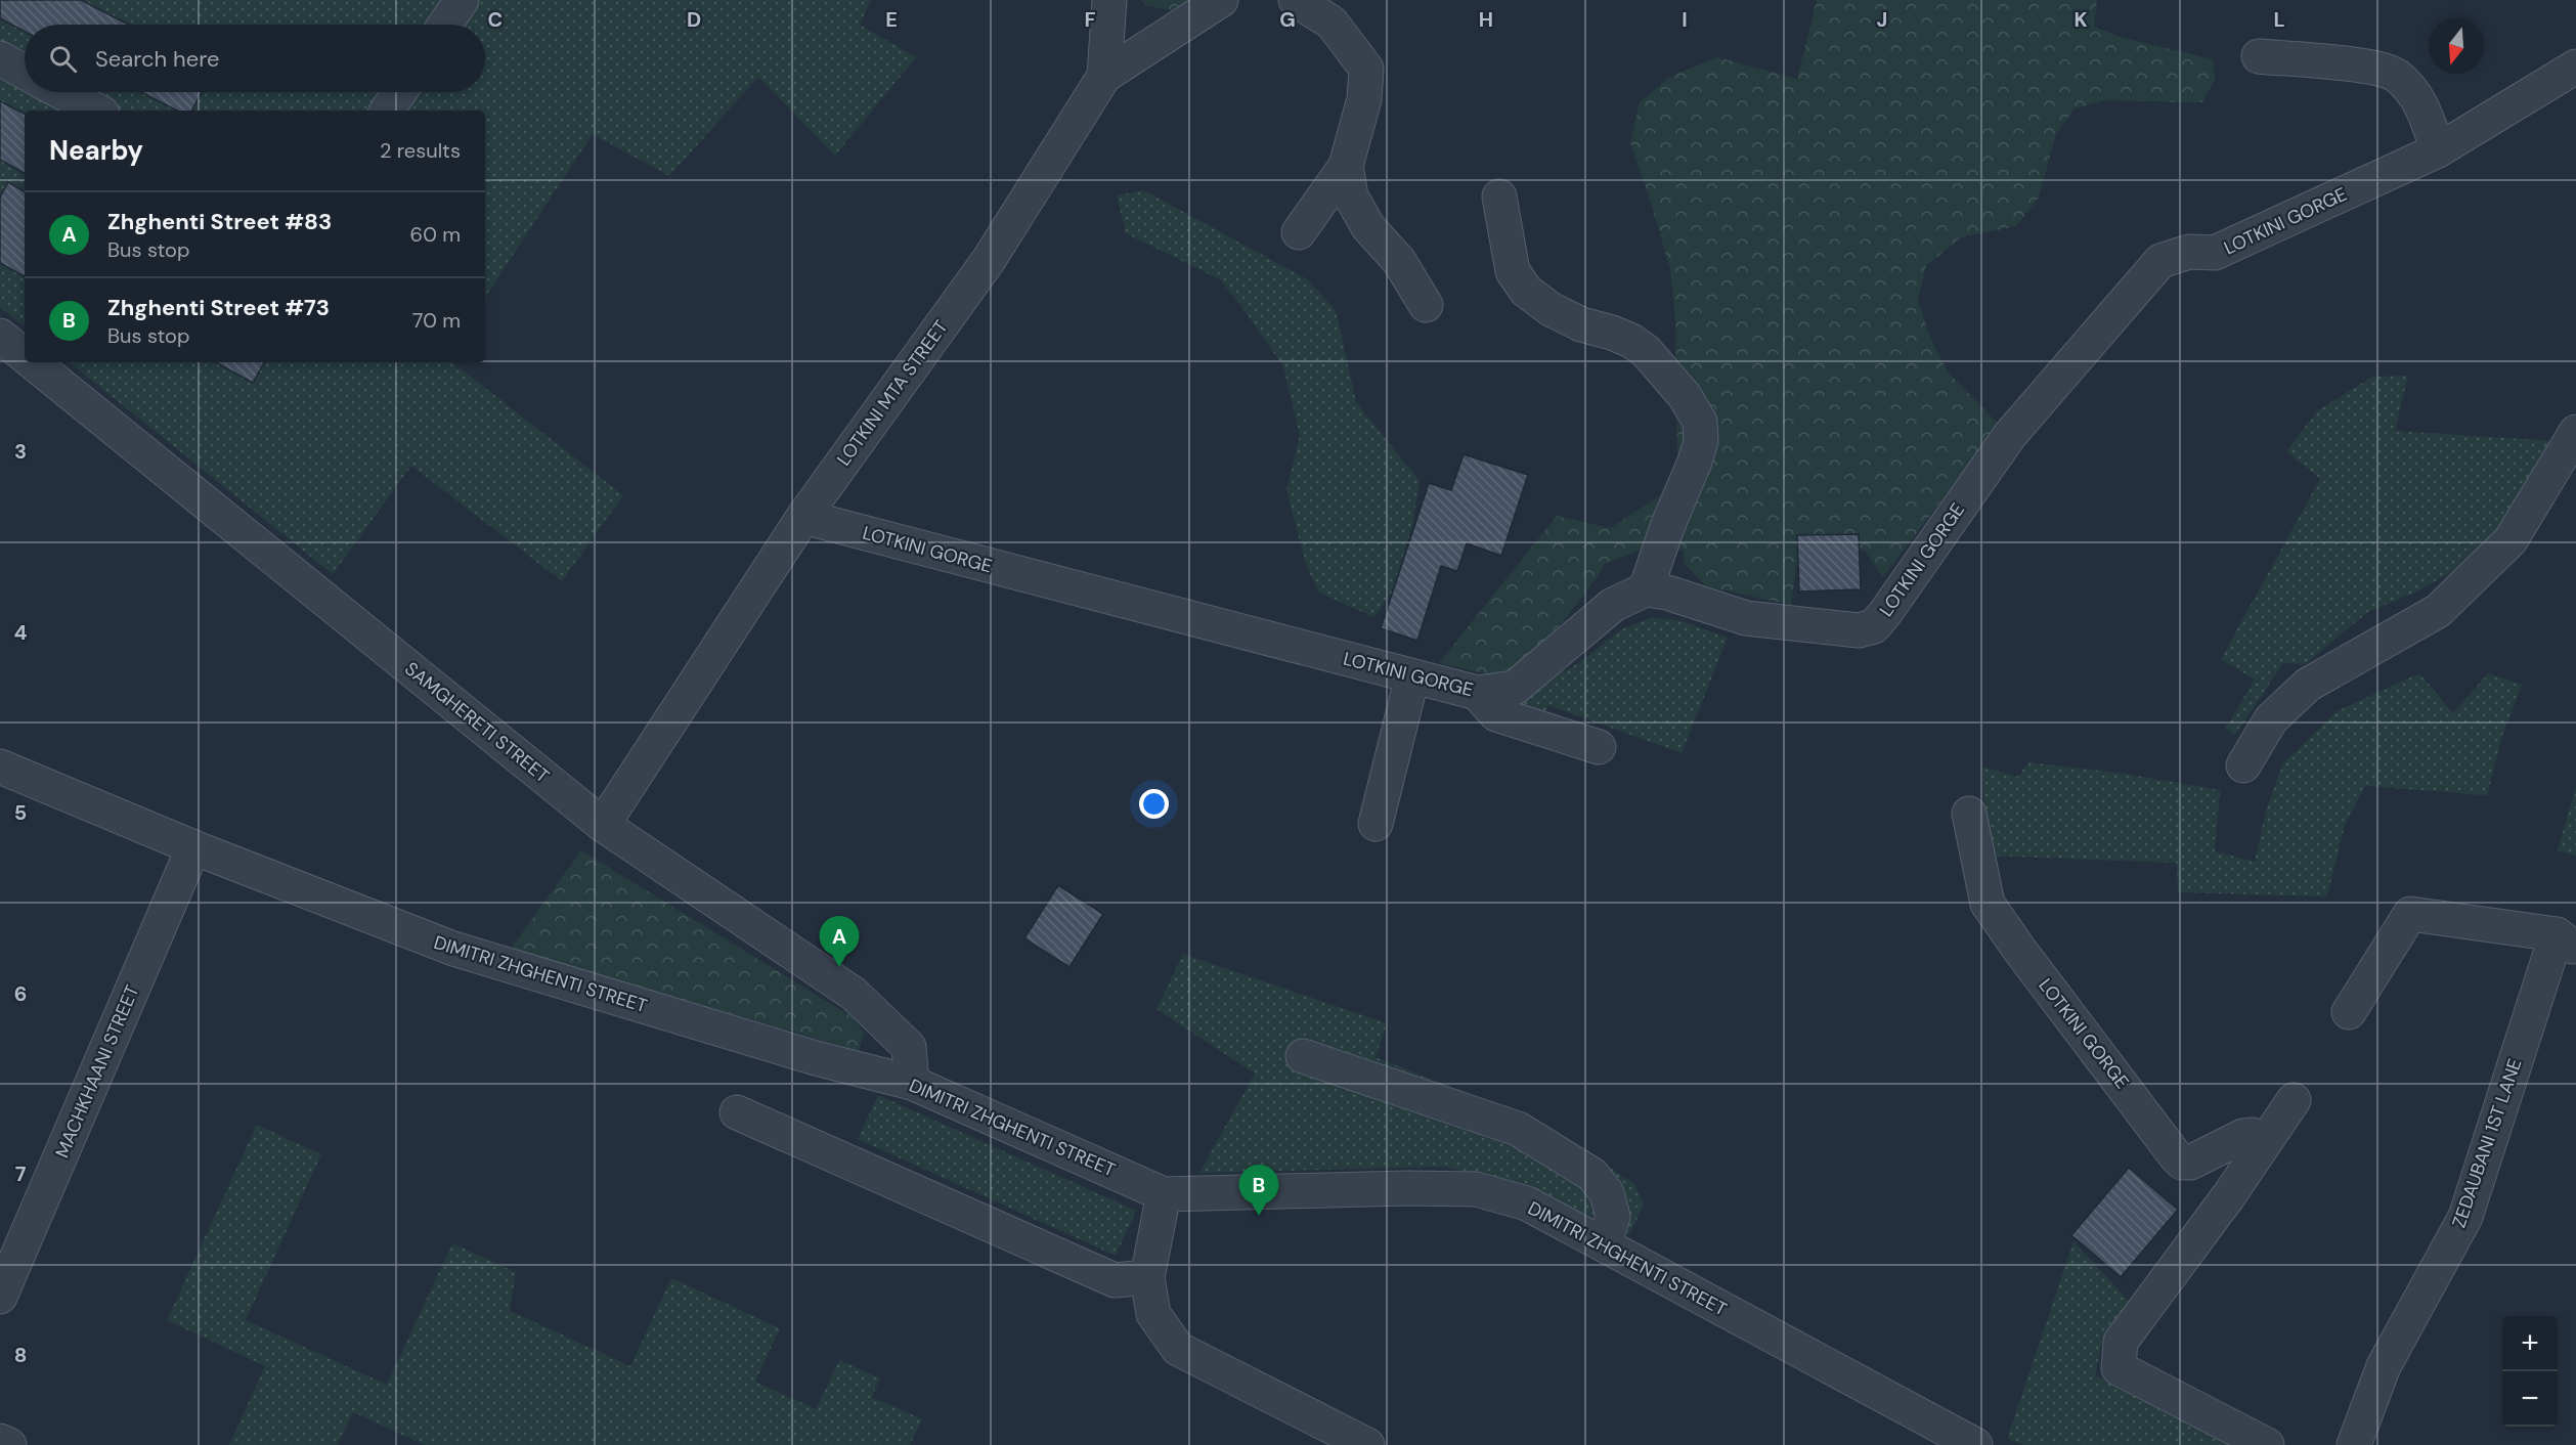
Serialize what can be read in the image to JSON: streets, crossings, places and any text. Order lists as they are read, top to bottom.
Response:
{
  "streets": {
    "street": [
      "LOTKINI GORGE",
      "LOTKINI MTA STREET",
      "SAMGHERETI STREET",
      "DIMITRI ZHGHENTI STREET",
      "MACHKHAANI STREET",
      "ZEDAUBANI 1ST LANE"
    ]
  },
  "crossings": [
    ["LOTKINI GORGE", "LOTKINI MTA STREET"],
    ["LOTKINI MTA STREET", "SAMGHERETI STREET"],
    ["SAMGHERETI STREET", "DIMITRI ZHGHENTI STREET"],
    ["DIMITRI ZHGHENTI STREET", "MACHKHAANI STREET"]
  ],
  "north": "bottom",
  "page": {
    "search": "Search here",
    "heading": ["Nearby", "2 results"],
    "list": [
      {
        "mark": "A",
        "name": "Zhghenti Street #83",
        "note": "Bus stop",
        "value": "60 m"
      },
      {
        "mark": "B",
        "name": "Zhghenti Street #73",
        "note": "Bus stop",
        "value": "70 m"
      }
    ],
    "pins": ["A", "B"],
    "map_buttons": ["+", "−"]
  },
  "grid": {
    "columns": [
      "C",
      "D",
      "E",
      "F",
      "G",
      "H",
      "I",
      "J",
      "K",
      "L"
    ],
    "rows": [
      "3",
      "4",
      "5",
      "6",
      "7",
      "8"
    ]
  }
}
